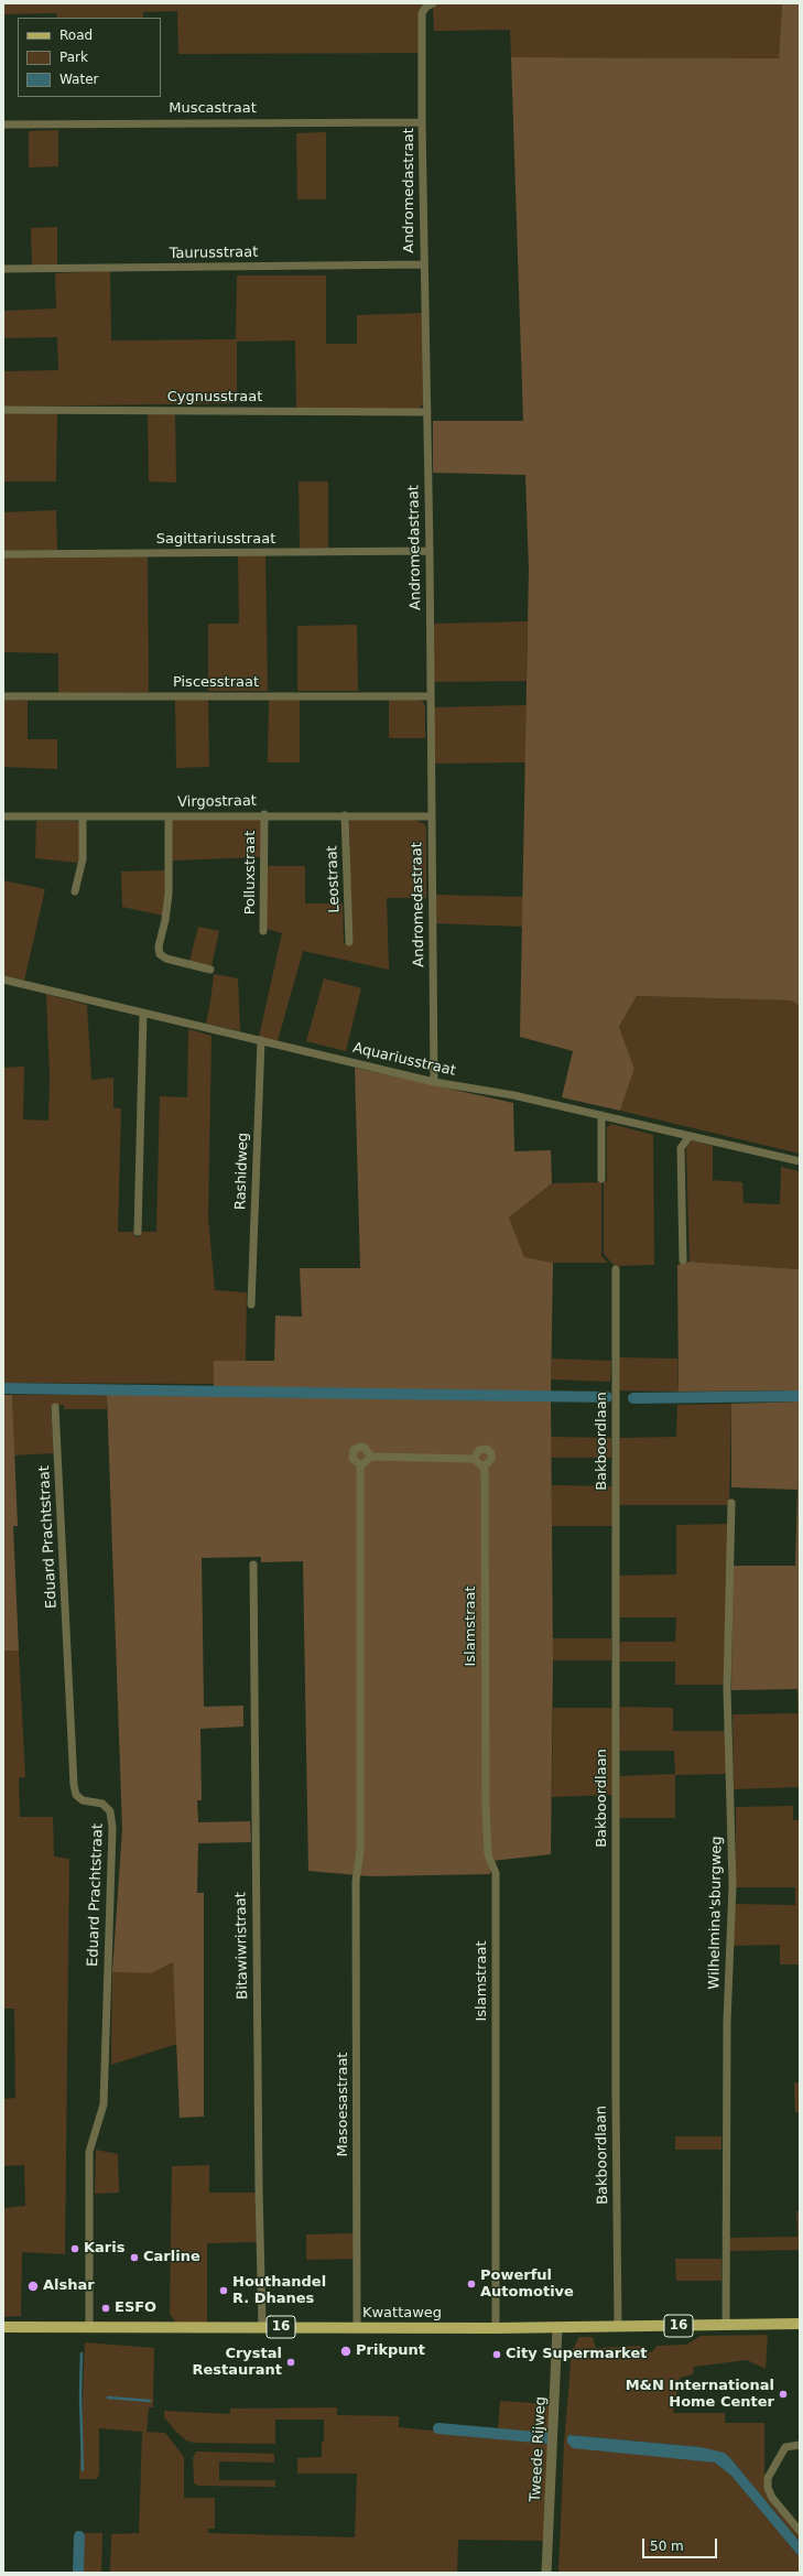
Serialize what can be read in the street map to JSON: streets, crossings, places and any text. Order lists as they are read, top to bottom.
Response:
{
  "streets": {
    "main road": ["Kwattaweg", "16"],
    "street": [
      "Muscastraat",
      "Andromedastraat",
      "Taurusstraat",
      "Cygnusstraat",
      "Sagittariusstraat",
      "Piscesstraat",
      "Virgostraat",
      "Polluxstraat",
      "Leostraat",
      "Aquariusstraat",
      "Rashidweg",
      "Bakboordlaan",
      "Eduard Prachtstraat",
      "Islamstraat",
      "Wilhelmina'sburgweg",
      "Bitawiwristraat",
      "Masoesastraat",
      "Tweede Rijweg"
    ]
  },
  "crossings": [
    ["Muscastraat", "Andromedastraat"],
    ["Andromedastraat", "Taurusstraat"],
    ["Andromedastraat", "Cygnusstraat"],
    ["Andromedastraat", "Sagittariusstraat"],
    ["Andromedastraat", "Piscesstraat"],
    ["Andromedastraat", "Virgostraat"],
    ["Andromedastraat", "Aquariusstraat"],
    ["Virgostraat", "Polluxstraat"],
    ["Virgostraat", "Leostraat"],
    ["Aquariusstraat", "Rashidweg"],
    ["Bakboordlaan", "Kwattaweg"],
    ["Eduard Prachtstraat", "Kwattaweg"],
    ["Islamstraat", "Kwattaweg"],
    ["Wilhelmina'sburgweg", "Kwattaweg"],
    ["Bitawiwristraat", "Kwattaweg"],
    ["Masoesastraat", "Kwattaweg"],
    ["Kwattaweg", "Tweede Rijweg"]
  ],
  "places": [
    "Karis",
    "Carline",
    "Powerful Automotive",
    "Alshar",
    "Houthandel R. Dhanes",
    "ESFO",
    "Prikpunt",
    "City Supermarket",
    "Crystal Restaurant",
    "M&N International Home Center"
  ],
  "legend": ["Road", "Park", "Water"],
  "scale_bar": "50 m"
}
